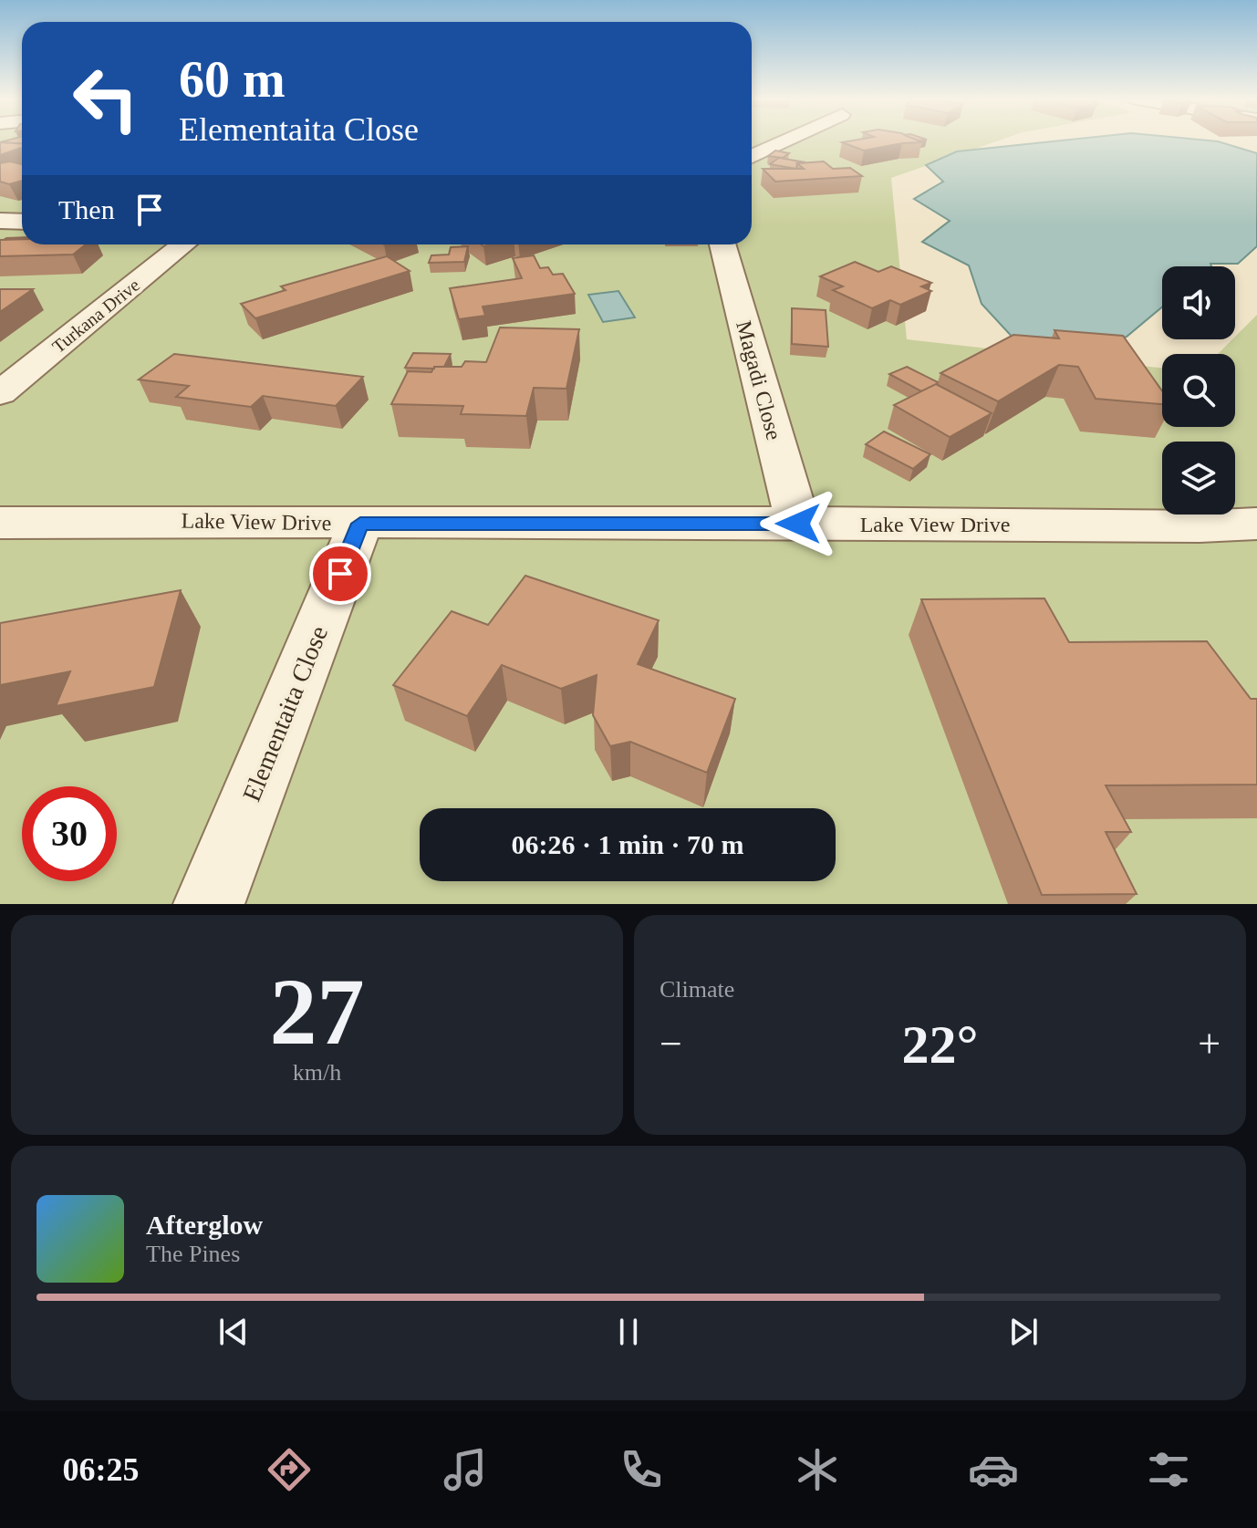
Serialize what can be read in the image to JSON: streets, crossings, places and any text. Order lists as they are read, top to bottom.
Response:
{
  "streets": {
    "street": [
      "Turkana Drive",
      "Magadi Close",
      "Lake View Drive",
      "Elementaita Close"
    ]
  },
  "crossings": [
    ["Magadi Close", "Lake View Drive"],
    ["Lake View Drive", "Elementaita Close"]
  ],
  "page": {
    "turn": ["60 m", "Elementaita Close"],
    "then": "Then",
    "limit": "30",
    "trip": "06:26 · 1 min · 70 m",
    "tile": [
      ["27", "km/h"],
      "Climate"
    ],
    "heat": ["−", "22°", "+"],
    "song": ["Afterglow", "The Pines"],
    "tabs": "06:25"
  }
}
